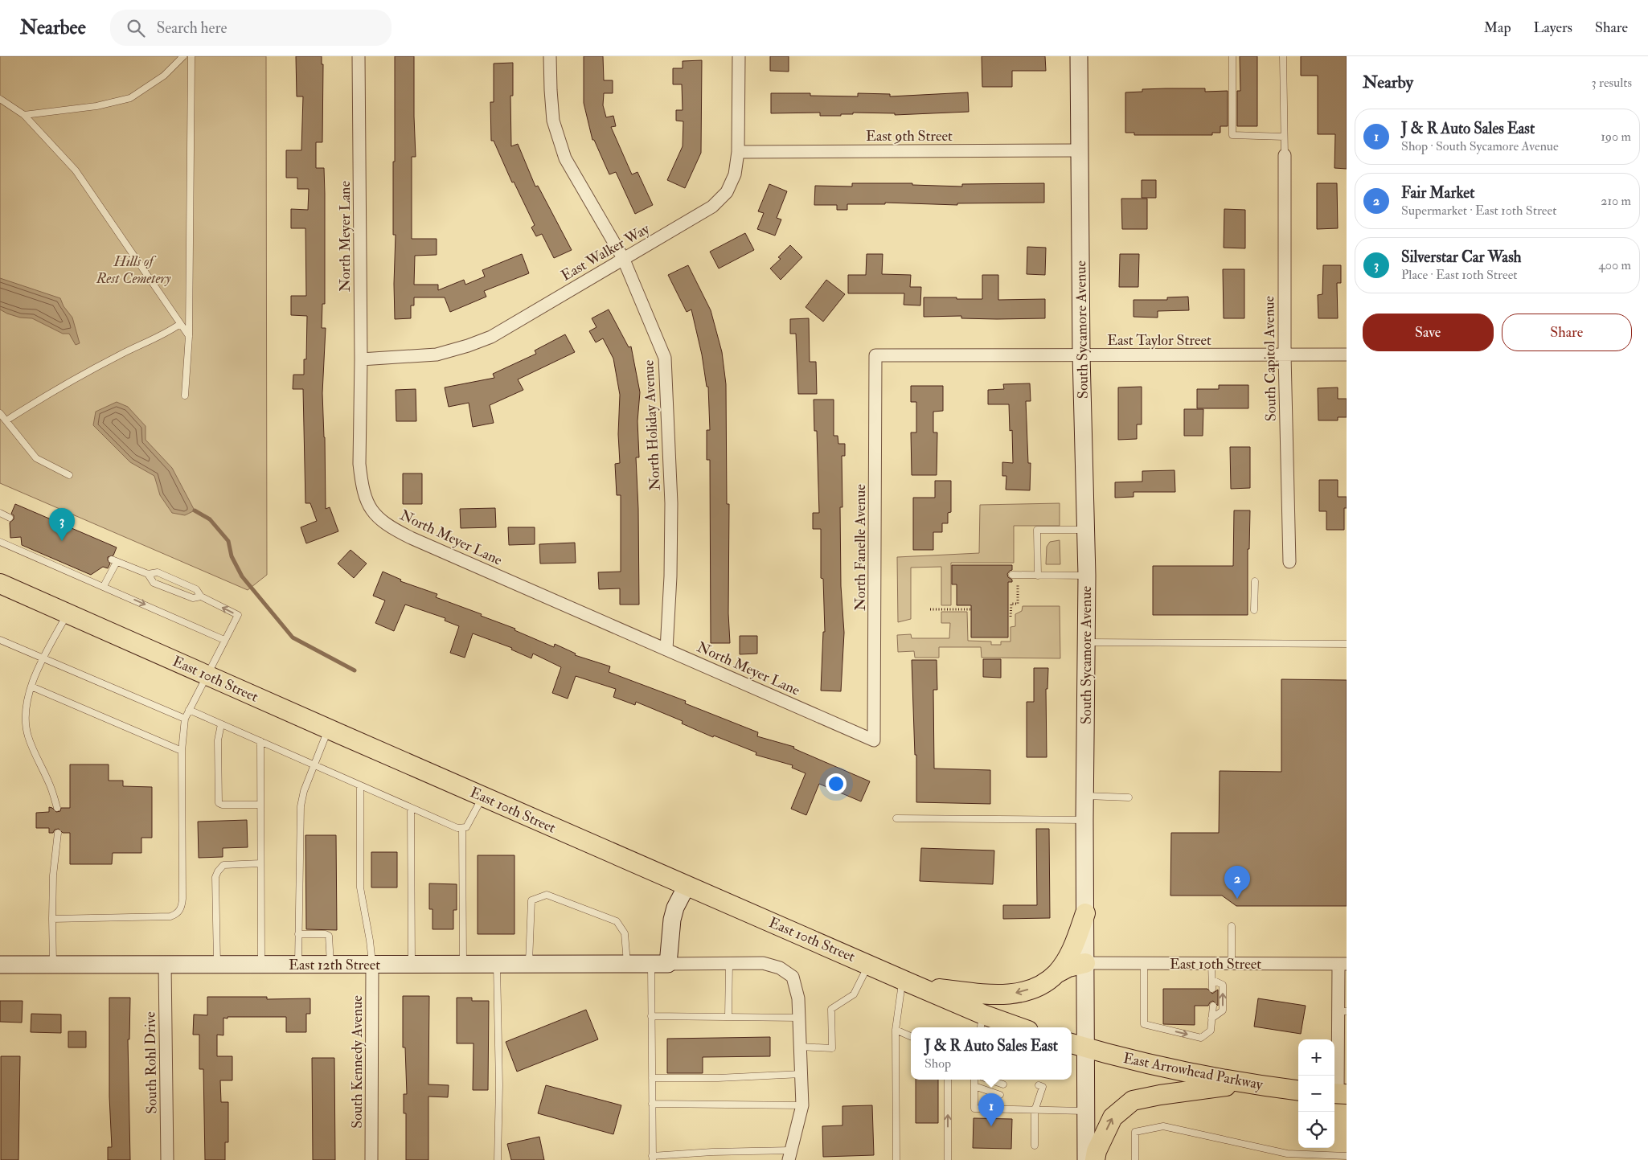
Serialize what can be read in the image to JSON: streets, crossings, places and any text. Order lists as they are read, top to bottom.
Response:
{
  "streets": {
    "main road": [
      "South Sycamore Avenue",
      "East 10th Street",
      "East 12th Street",
      "East Arrowhead Parkway"
    ],
    "street": [
      "East 9th Street",
      "North Meyer Lane",
      "East Walker Way",
      "East Taylor Street",
      "South Capitol Avenue",
      "North Holiday Avenue",
      "North Fanelle Avenue",
      "South Kennedy Avenue",
      "South Rohl Drive"
    ]
  },
  "crossings": [
    ["East 9th Street", "East Walker Way"],
    ["East 9th Street", "South Sycamore Avenue"],
    ["North Meyer Lane", "East Walker Way"],
    ["North Meyer Lane", "North Holiday Avenue"],
    ["North Meyer Lane", "North Fanelle Avenue"],
    ["East Walker Way", "North Holiday Avenue"],
    ["South Sycamore Avenue", "East Taylor Street"],
    ["South Sycamore Avenue", "East 10th Street"],
    ["South Sycamore Avenue", "East Arrowhead Parkway"],
    ["East Taylor Street", "South Capitol Avenue"],
    ["East Taylor Street", "North Fanelle Avenue"],
    ["East 12th Street", "South Kennedy Avenue"],
    ["East 12th Street", "South Rohl Drive"]
  ],
  "parks": ["Hills of Rest Cemetery"],
  "page": {
    "header": "Nearbee",
    "search": "Search here",
    "nav": ["Map", "Layers", "Share"],
    "heading": ["Nearby", "3 results"],
    "list": [
      {
        "mark": "1",
        "name": "J & R Auto Sales East",
        "note": "Shop · South Sycamore Avenue",
        "value": "190 m"
      },
      {
        "mark": "2",
        "name": "Fair Market",
        "note": "Supermarket · East 10th Street",
        "value": "210 m"
      },
      {
        "mark": "3",
        "name": "Silverstar Car Wash",
        "note": "Place · East 10th Street",
        "value": "400 m"
      }
    ],
    "buttons": ["Save", "Share"],
    "pins": ["3", "2", "1"],
    "popup": ["J & R Auto Sales East", "Shop"],
    "map_buttons": ["+", "−"]
  }
}
